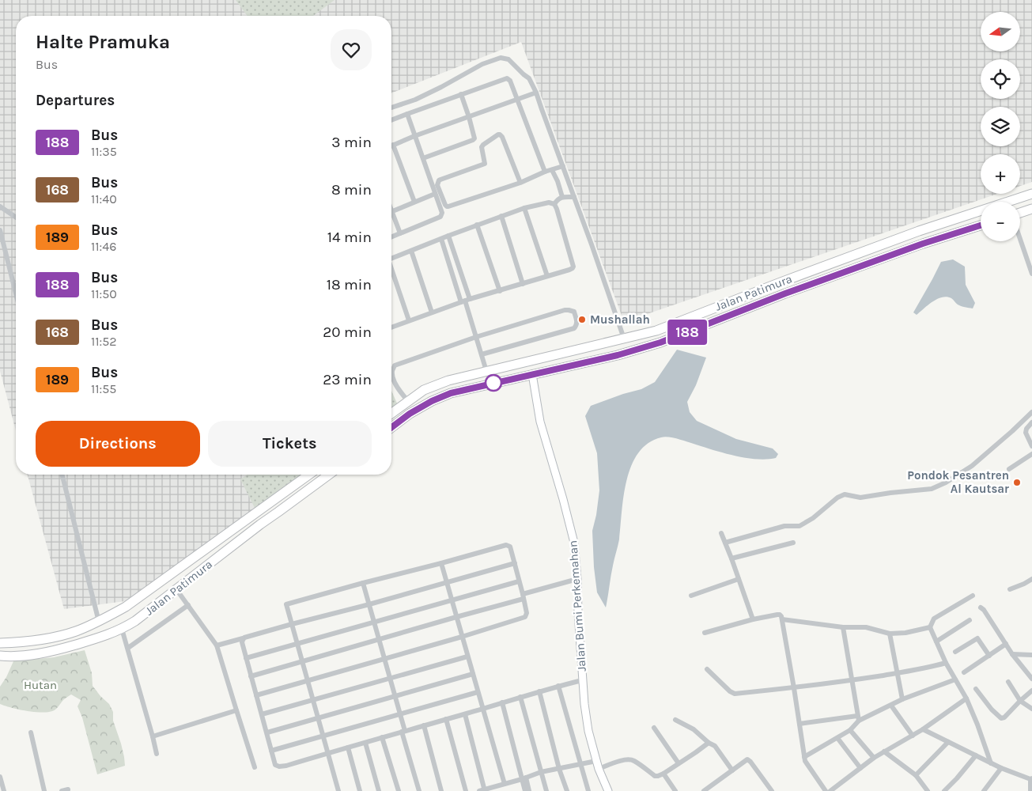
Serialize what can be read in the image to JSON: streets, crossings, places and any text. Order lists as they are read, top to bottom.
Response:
{
  "streets": {
    "highway": ["Jalan Patimura"],
    "street": ["Jalan Bumi Perkemahan"]
  },
  "crossings": [
    ["Jalan Patimura", "Jalan Bumi Perkemahan"]
  ],
  "parks": ["Hutan"],
  "places": ["Mushallah", "Pondok Pesantren Al Kautsar"],
  "lines": ["bus line 188"],
  "north": "left",
  "page": {
    "on_map": "188",
    "map_buttons": ["+", "−"],
    "heading": [
      ["Halte Pramuka", "Bus"],
      "Departures"
    ],
    "list": [
      {
        "mark": "188",
        "name": "Bus",
        "note": "11:35",
        "value": "3 min"
      },
      {
        "mark": "168",
        "name": "Bus",
        "note": "11:40",
        "value": "8 min"
      },
      {
        "mark": "189",
        "name": "Bus",
        "note": "11:46",
        "value": "14 min"
      },
      {
        "mark": "188",
        "name": "Bus",
        "note": "11:50",
        "value": "18 min"
      },
      {
        "mark": "168",
        "name": "Bus",
        "note": "11:52",
        "value": "20 min"
      },
      {
        "mark": "189",
        "name": "Bus",
        "note": "11:55",
        "value": "23 min"
      }
    ],
    "buttons": ["Directions", "Tickets"]
  }
}
